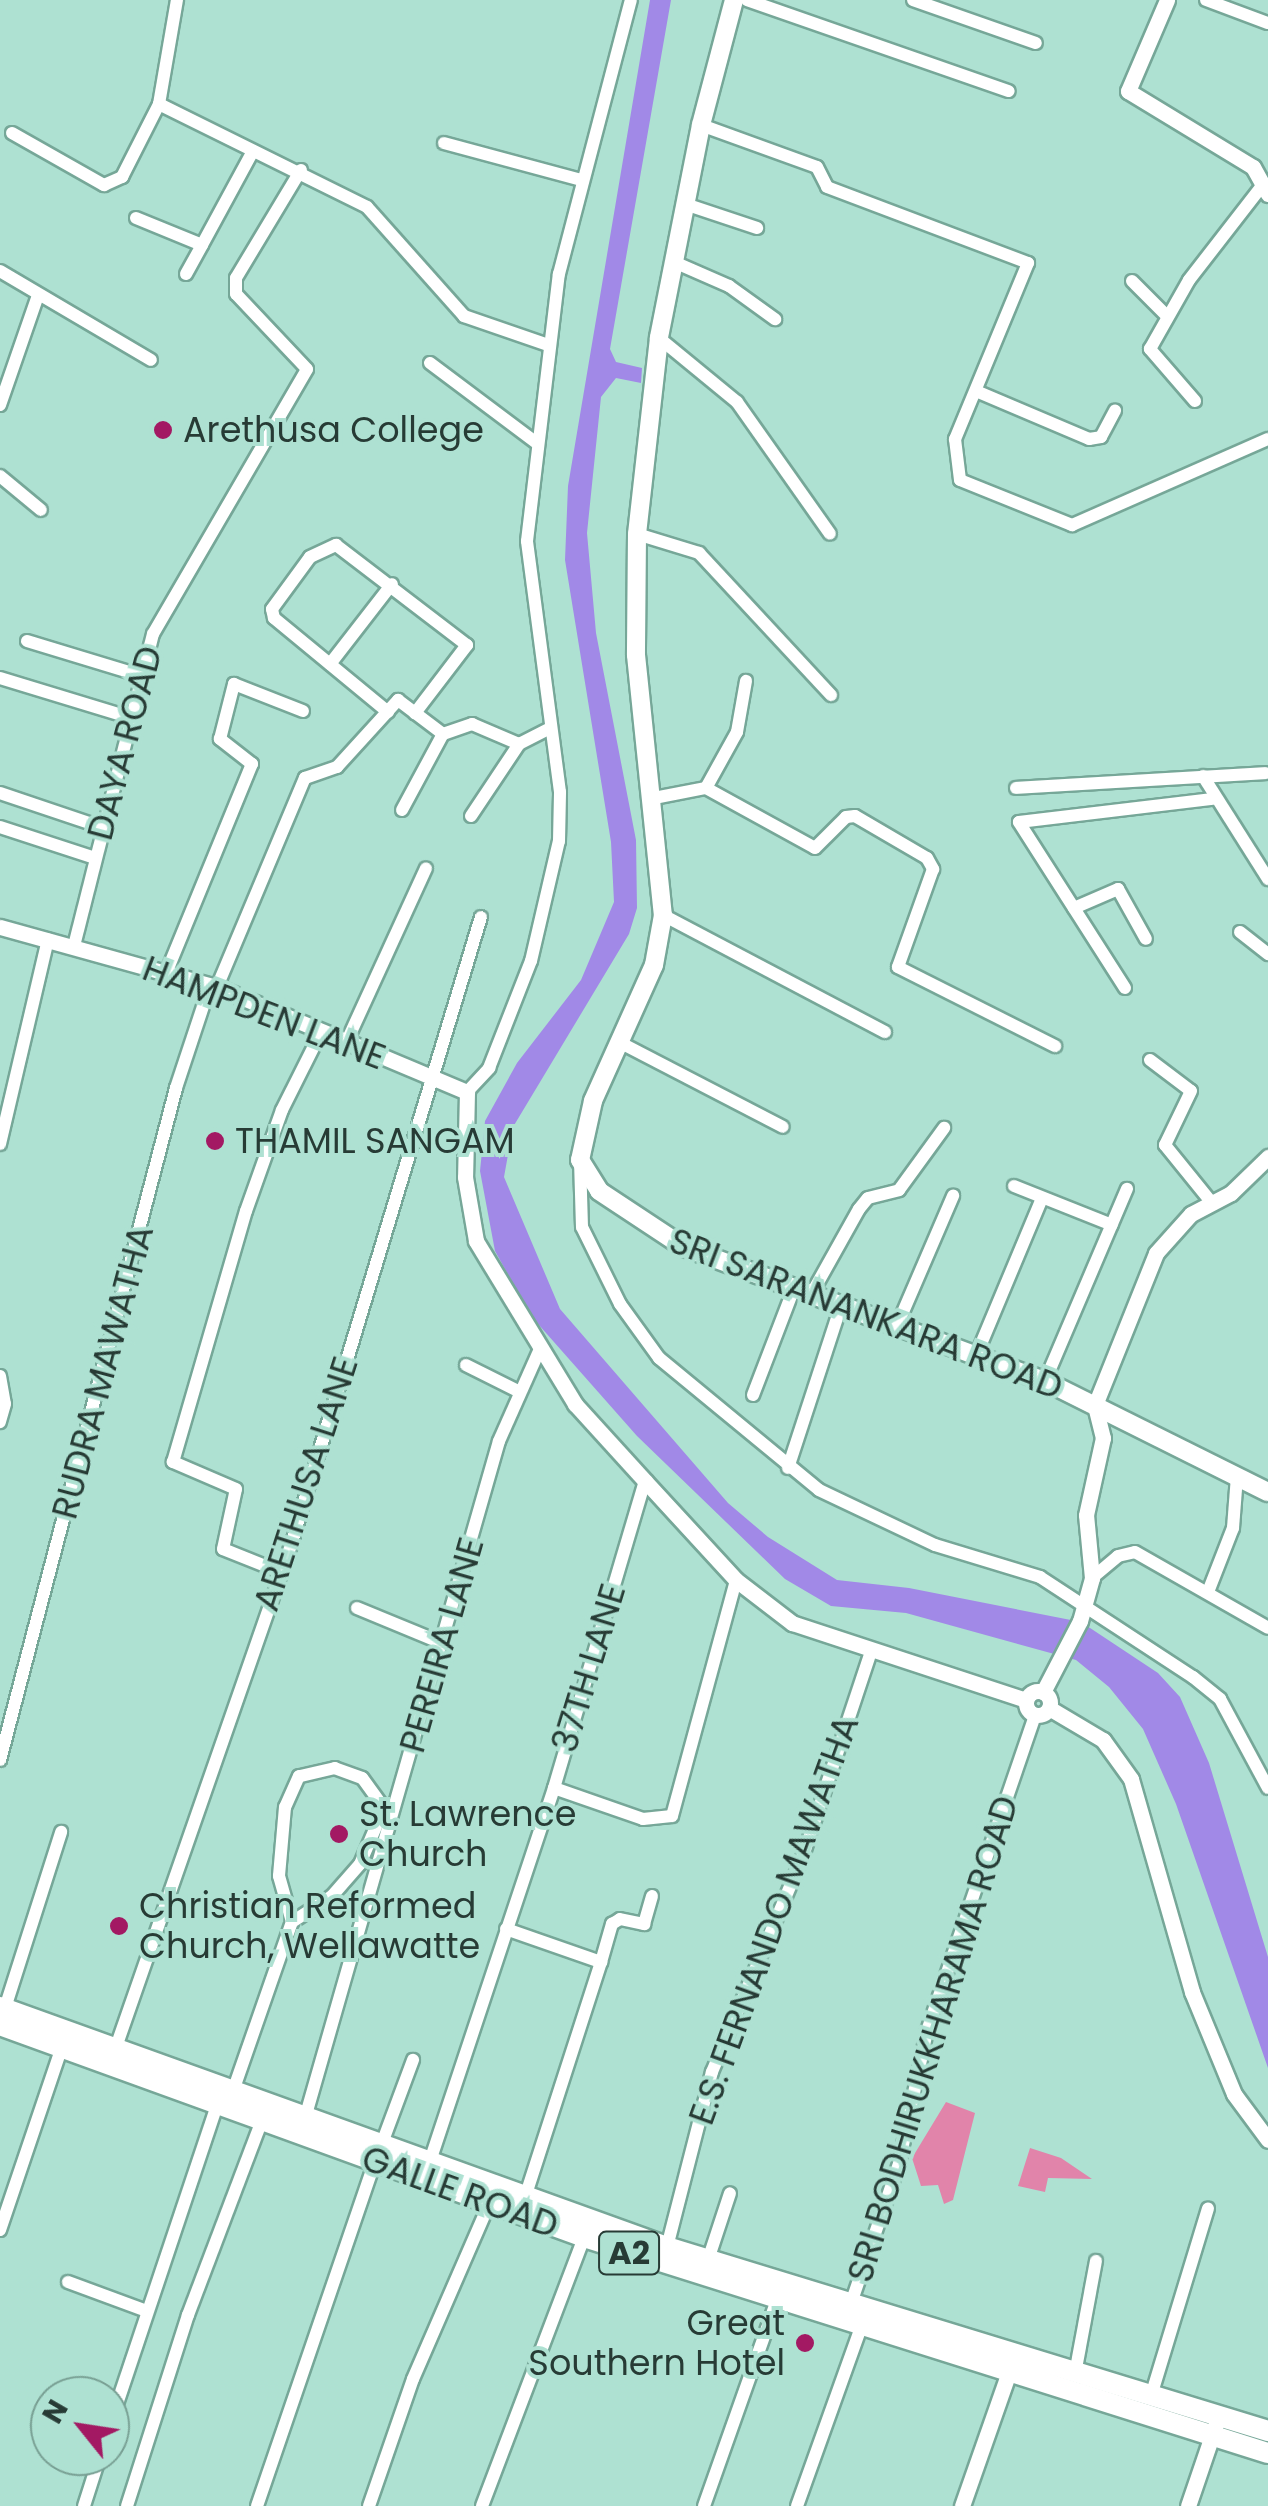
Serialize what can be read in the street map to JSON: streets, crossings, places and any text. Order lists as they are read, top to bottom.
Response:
{
  "streets": {
    "highway": ["GALLE ROAD", "A2"],
    "main road": ["SRI SARANANKARA ROAD"],
    "street": [
      "DAYA ROAD",
      "HAMPDEN LANE",
      "RUDRA MAWATHA",
      "ARETHUSA LANE",
      "PEREIRA LANE",
      "37TH LANE",
      "E.S. FERNANDO MAWATHA",
      "SRI BODHIRUKKHARAMA ROAD"
    ]
  },
  "crossings": [
    ["DAYA ROAD", "HAMPDEN LANE"],
    ["HAMPDEN LANE", "RUDRA MAWATHA"],
    ["HAMPDEN LANE", "ARETHUSA LANE"],
    ["ARETHUSA LANE", "GALLE ROAD"],
    ["PEREIRA LANE", "GALLE ROAD"],
    ["37TH LANE", "GALLE ROAD"],
    ["E.S. FERNANDO MAWATHA", "GALLE ROAD"],
    ["SRI BODHIRUKKHARAMA ROAD", "GALLE ROAD"]
  ],
  "places": [
    "Arethusa College",
    "THAMIL SANGAM",
    "St. Lawrence Church",
    "Christian Reformed Church, Wellawatte",
    "Great Southern Hotel"
  ],
  "north": "top left"
}
